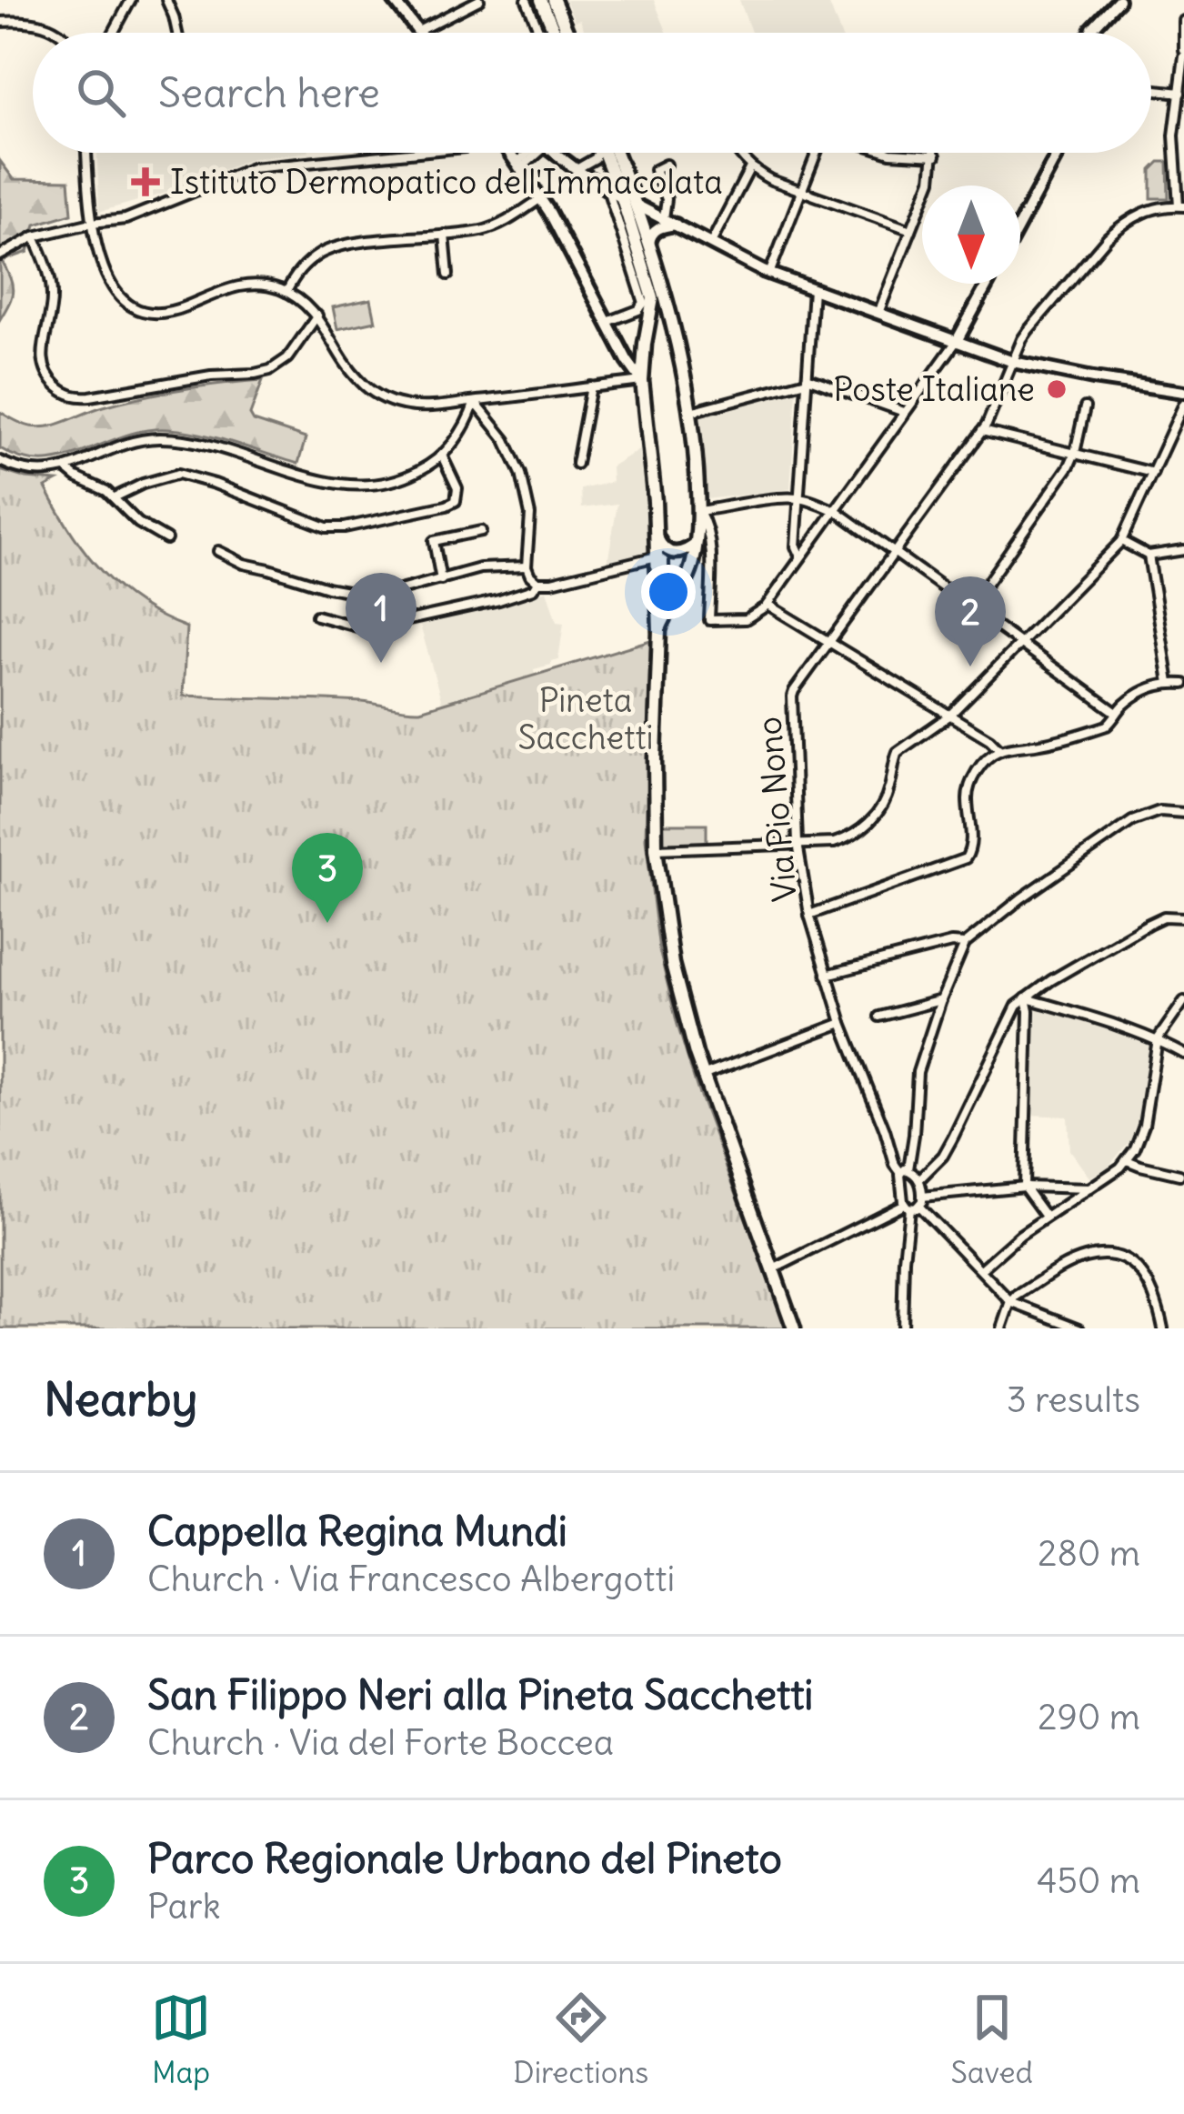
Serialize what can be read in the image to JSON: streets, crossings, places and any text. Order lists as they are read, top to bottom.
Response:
{
  "streets": {
    "street": ["Via Pio Nono"]
  },
  "parks": ["Pineta Sacchetti"],
  "places": {
    "health": ["Istituto Dermopatico dell'Immacolata"],
    "other": ["Poste Italiane"]
  },
  "north": "bottom",
  "page": {
    "search": "Search here",
    "pins": ["1", "2", "3"],
    "heading": ["Nearby", "3 results"],
    "list": [
      {
        "mark": "1",
        "name": "Cappella Regina Mundi",
        "note": "Church · Via Francesco Albergotti",
        "value": "280 m"
      },
      {
        "mark": "2",
        "name": "San Filippo Neri alla Pineta Sacchetti",
        "note": "Church · Via del Forte Boccea",
        "value": "290 m"
      },
      {
        "mark": "3",
        "name": "Parco Regionale Urbano del Pineto",
        "note": "Park",
        "value": "450 m"
      }
    ],
    "nav": ["Map", "Directions", "Saved"]
  }
}
